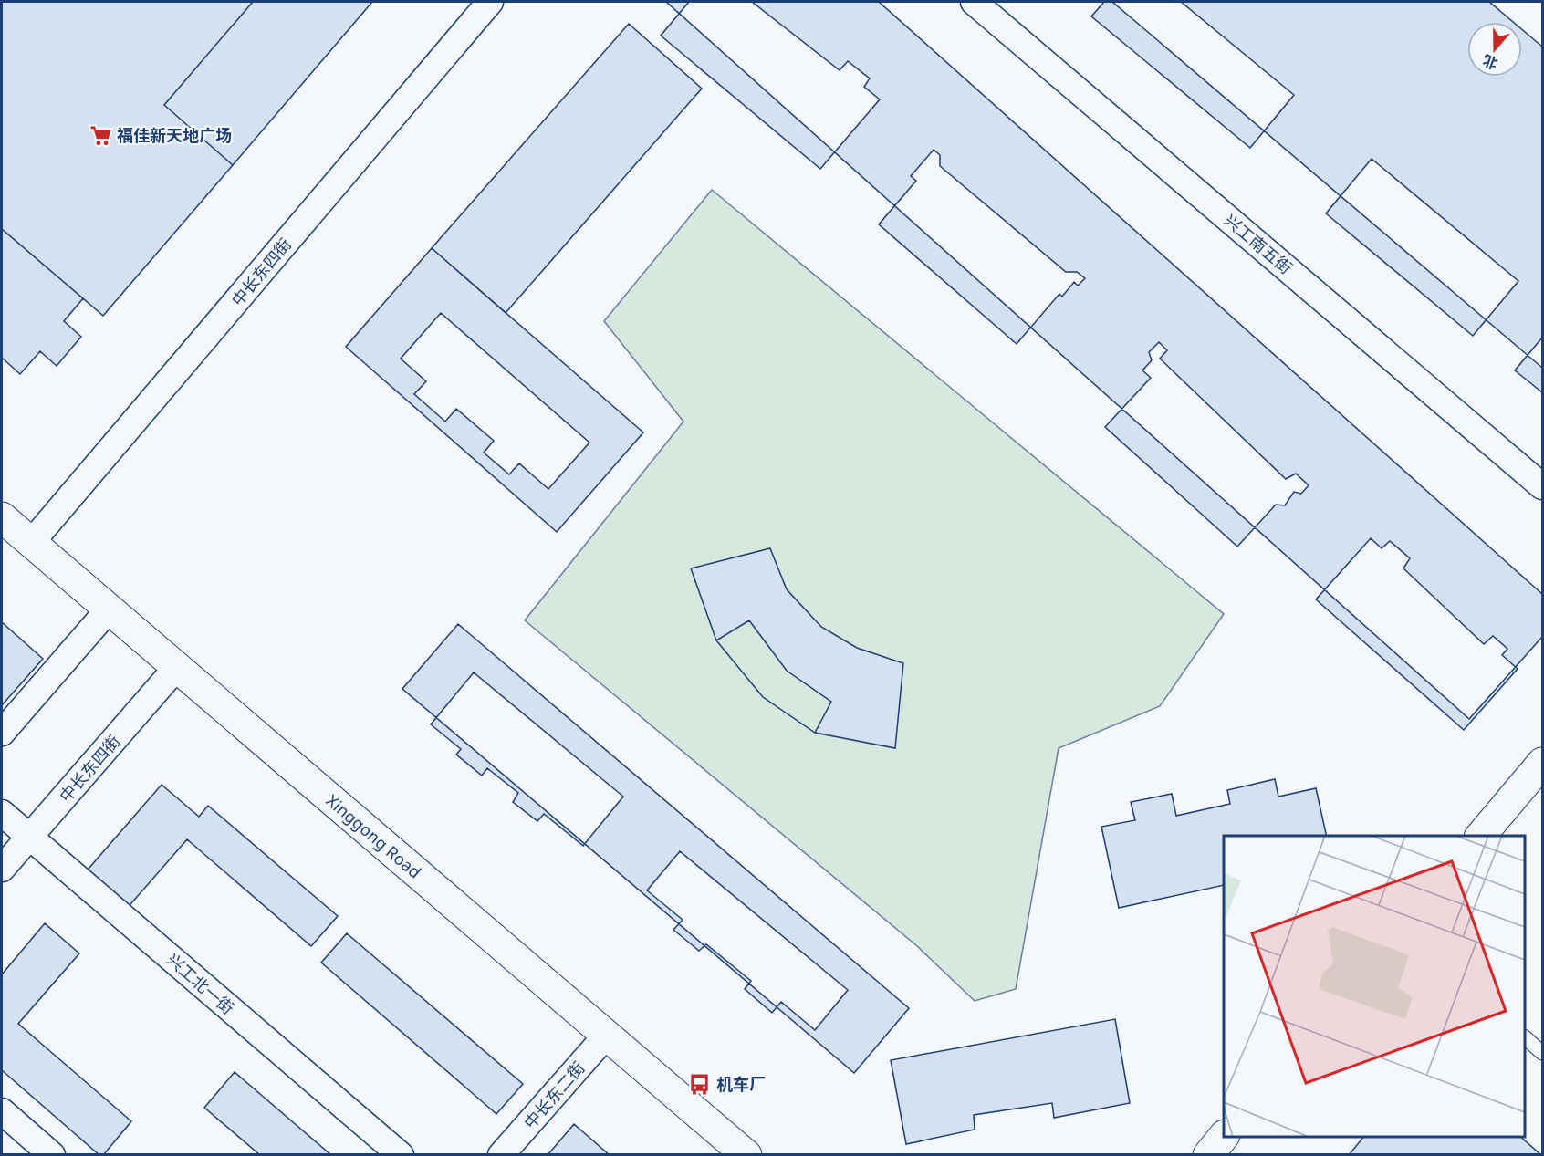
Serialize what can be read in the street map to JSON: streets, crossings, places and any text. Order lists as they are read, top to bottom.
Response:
{
  "streets": {
    "main road": ["Xinggong Road"],
    "street": [
      "兴工南五街",
      "中长东四街",
      "兴工北一街",
      "中长东二街"
    ]
  },
  "crossings": [
    ["中长东四街", "Xinggong Road"],
    ["中长东四街", "兴工北一街"],
    ["Xinggong Road", "中长东二街"]
  ],
  "places": {
    "supermarket": ["福佳新天地广场"],
    "bus stop": ["机车厂"]
  },
  "north": "bottom"
}
